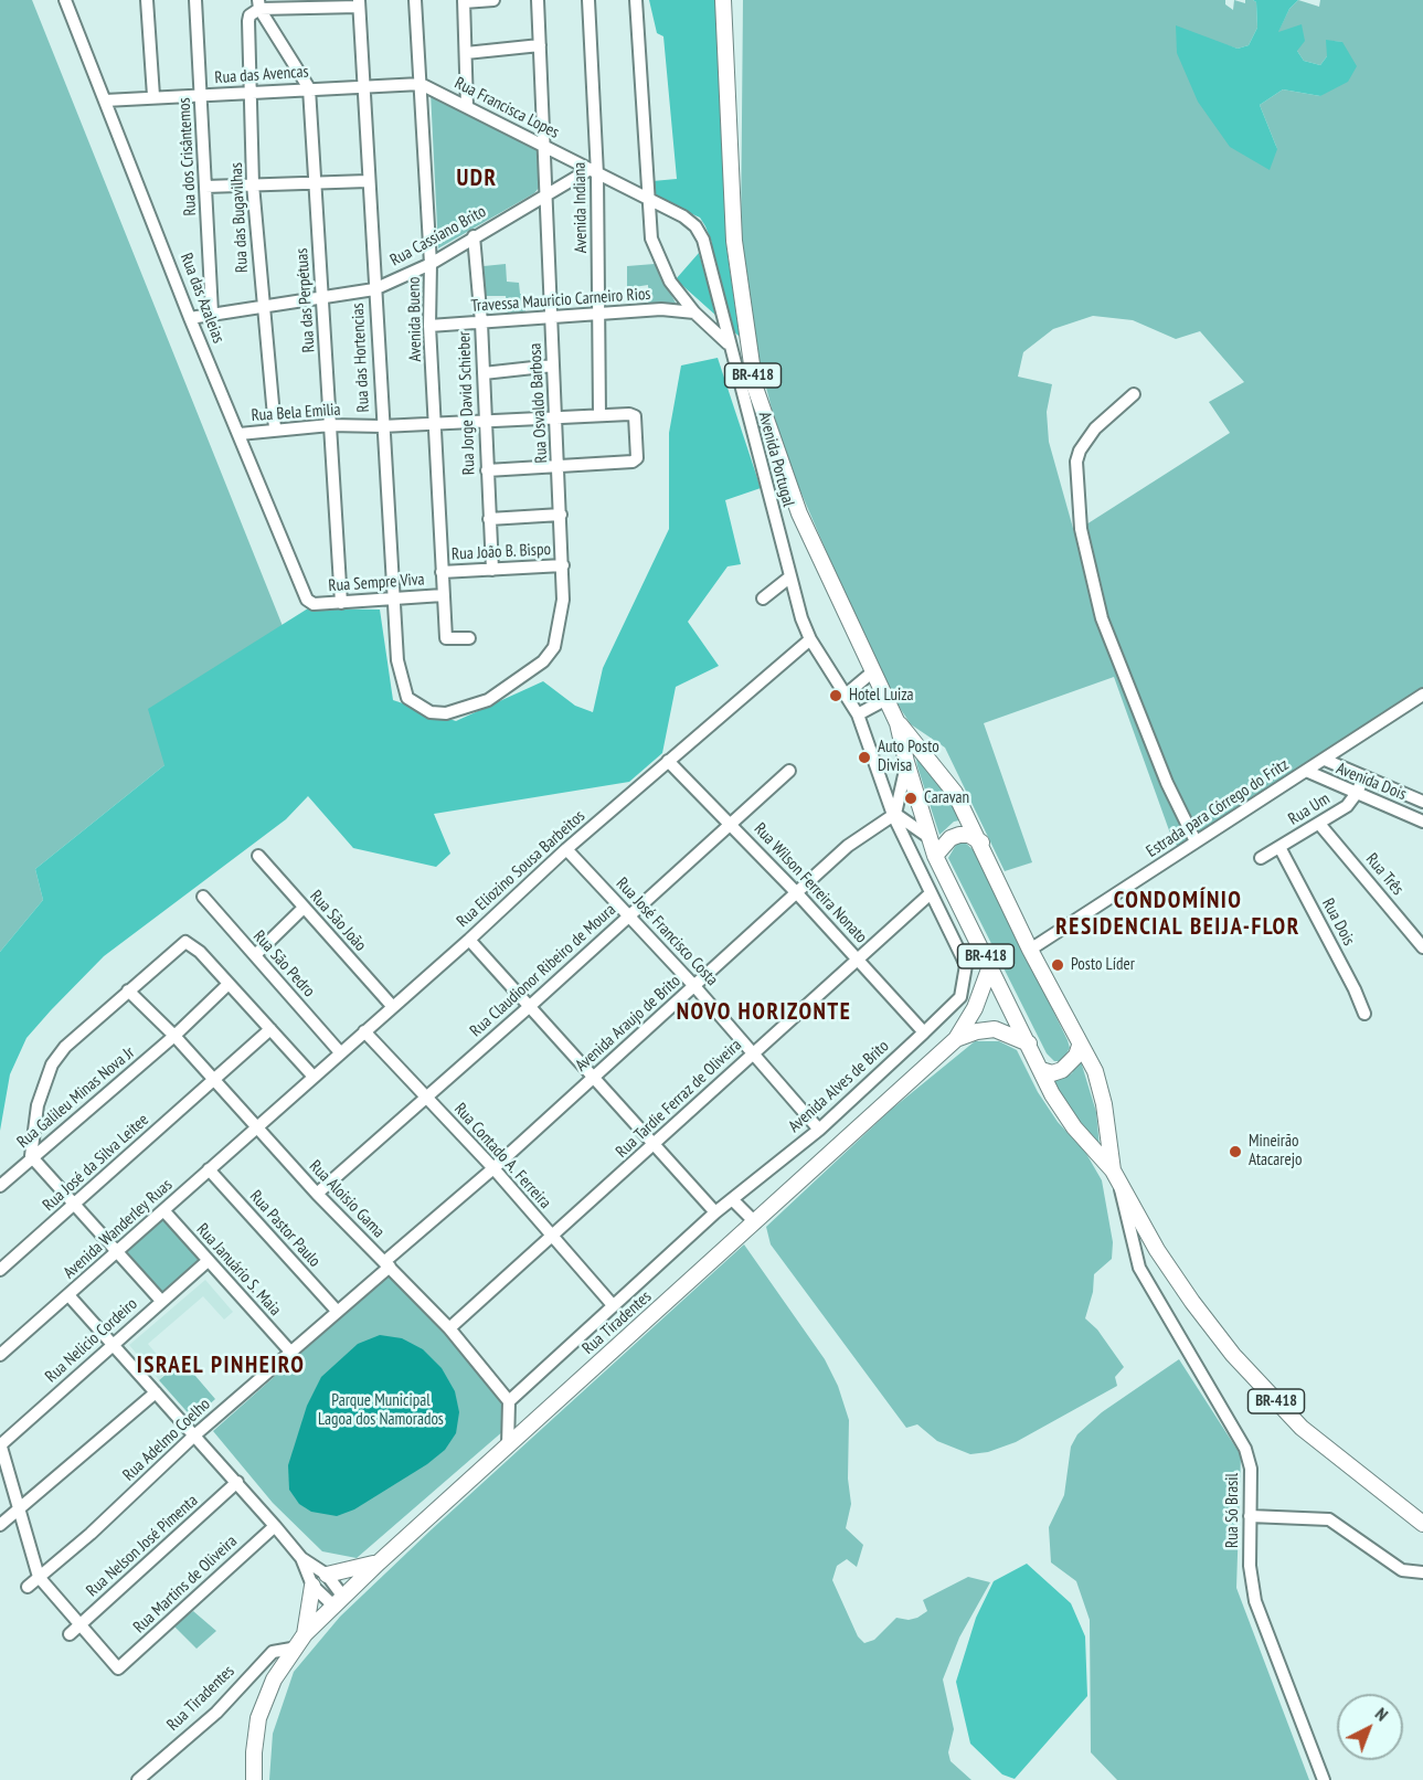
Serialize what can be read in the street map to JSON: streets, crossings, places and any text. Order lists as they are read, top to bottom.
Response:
{
  "streets": {
    "main road": ["BR-418", "Rua Tiradentes"],
    "street": [
      "Rua das Avencas",
      "Rua Francisca Lopes",
      "Rua dos Crisântemos",
      "Avenida Indiana",
      "Rua das Bugavilhas",
      "Rua Cassiano Brito",
      "Rua das Azaleias",
      "Rua das Perpétuas",
      "Travessa Mauricio Carneiro Rios",
      "Avenida Bueno",
      "Rua das Hortencias",
      "Rua Jorge David Schieber",
      "Rua Osvaldo Barbosa",
      "Rua Bela Emilia",
      "Avenida Portugal",
      "Rua João B. Bispo",
      "Rua Sempre Viva",
      "Avenida Dois",
      "Estrada para Córrego do Fritz",
      "Rua Um",
      "Rua Eliozino Sousa Barbeitos",
      "Rua Três",
      "Rua Wilson Ferreira Nonato",
      "Rua São João",
      "Rua Dois",
      "Rua José Francisco Costa",
      "Rua São Pedro",
      "Rua Claudionor Ribeiro de Moura",
      "Avenida Araujo de Brito",
      "Avenida Alves de Brito",
      "Rua Galileu Minas Nova Jr",
      "Rua Tardie Ferraz de Oliveira",
      "Rua Contado A. Ferreira",
      "Rua José da Silva Leitee",
      "Rua Aloisio Gama",
      "Avenida Wanderley Ruas",
      "Rua Pastor Paulo",
      "Rua Januário S. Maia",
      "Rua Nelicio Cordeiro",
      "Rua Adelmo Coelho",
      "Rua Só Brasil",
      "Rua Nelson José Pimenta",
      "Rua Martins de Oliveira"
    ]
  },
  "crossings": [
    ["Rua das Avencas", "Rua Francisca Lopes"],
    ["Rua das Avencas", "Rua dos Crisântemos"],
    ["Rua das Avencas", "Rua das Bugavilhas"],
    ["Rua das Avencas", "Rua das Azaleias"],
    ["Rua das Avencas", "Rua das Perpétuas"],
    ["Rua das Avencas", "Avenida Bueno"],
    ["Rua das Avencas", "Rua das Hortencias"],
    ["Rua Francisca Lopes", "Avenida Indiana"],
    ["Rua Francisca Lopes", "Rua Cassiano Brito"],
    ["Rua Francisca Lopes", "Avenida Bueno"],
    ["Rua Francisca Lopes", "Rua Osvaldo Barbosa"],
    ["Rua Francisca Lopes", "Avenida Portugal"],
    ["Rua dos Crisântemos", "Rua Cassiano Brito"],
    ["Avenida Indiana", "Rua Cassiano Brito"],
    ["Avenida Indiana", "Travessa Mauricio Carneiro Rios"],
    ["Avenida Indiana", "Rua Bela Emilia"],
    ["Rua das Bugavilhas", "Rua Cassiano Brito"],
    ["Rua das Bugavilhas", "Rua das Perpétuas"],
    ["Rua das Bugavilhas", "Rua Bela Emilia"],
    ["Rua Cassiano Brito", "Rua das Azaleias"],
    ["Rua Cassiano Brito", "Rua das Perpétuas"],
    ["Rua Cassiano Brito", "Avenida Bueno"],
    ["Rua Cassiano Brito", "Rua das Hortencias"],
    ["Rua Cassiano Brito", "Rua Jorge David Schieber"],
    ["Rua Cassiano Brito", "Rua Osvaldo Barbosa"],
    ["Rua das Azaleias", "Rua Bela Emilia"],
    ["Rua das Azaleias", "Rua Sempre Viva"],
    ["Rua das Perpétuas", "Rua Bela Emilia"],
    ["Rua das Perpétuas", "Rua Sempre Viva"],
    ["Travessa Mauricio Carneiro Rios", "Avenida Bueno"],
    ["Travessa Mauricio Carneiro Rios", "Rua Jorge David Schieber"],
    ["Travessa Mauricio Carneiro Rios", "Rua Osvaldo Barbosa"],
    ["Avenida Bueno", "Rua Bela Emilia"],
    ["Avenida Bueno", "Rua João B. Bispo"],
    ["Avenida Bueno", "Rua Sempre Viva"],
    ["Rua das Hortencias", "Rua Osvaldo Barbosa"],
    ["Rua das Hortencias", "Rua Bela Emilia"],
    ["Rua das Hortencias", "Rua Sempre Viva"],
    ["BR-418", "Estrada para Córrego do Fritz"],
    ["BR-418", "Rua Tiradentes"],
    ["BR-418", "Rua Só Brasil"],
    ["Rua Jorge David Schieber", "Rua Bela Emilia"],
    ["Rua Jorge David Schieber", "Rua João B. Bispo"],
    ["Rua Osvaldo Barbosa", "Rua Bela Emilia"],
    ["Rua Osvaldo Barbosa", "Rua João B. Bispo"],
    ["Avenida Portugal", "Rua Eliozino Sousa Barbeitos"],
    ["Avenida Portugal", "Avenida Alves de Brito"],
    ["Avenida Dois", "Estrada para Córrego do Fritz"],
    ["Avenida Dois", "Rua Um"],
    ["Rua Um", "Rua Três"],
    ["Rua Um", "Rua Dois"],
    ["Rua Eliozino Sousa Barbeitos", "Rua Wilson Ferreira Nonato"],
    ["Rua Eliozino Sousa Barbeitos", "Rua São João"],
    ["Rua Eliozino Sousa Barbeitos", "Rua José Francisco Costa"],
    ["Rua Eliozino Sousa Barbeitos", "Rua São Pedro"],
    ["Rua Eliozino Sousa Barbeitos", "Avenida Alves de Brito"],
    ["Rua Eliozino Sousa Barbeitos", "Rua Contado A. Ferreira"],
    ["Rua Eliozino Sousa Barbeitos", "Rua Aloisio Gama"],
    ["Rua Eliozino Sousa Barbeitos", "Avenida Wanderley Ruas"],
    ["Rua Wilson Ferreira Nonato", "Rua Claudionor Ribeiro de Moura"],
    ["Rua Wilson Ferreira Nonato", "Avenida Araujo de Brito"],
    ["Rua Wilson Ferreira Nonato", "Avenida Alves de Brito"],
    ["Rua Wilson Ferreira Nonato", "Rua Tardie Ferraz de Oliveira"],
    ["Rua José Francisco Costa", "Rua Claudionor Ribeiro de Moura"],
    ["Rua José Francisco Costa", "Avenida Araujo de Brito"],
    ["Rua José Francisco Costa", "Avenida Alves de Brito"],
    ["Rua José Francisco Costa", "Rua Tardie Ferraz de Oliveira"],
    ["Rua Claudionor Ribeiro de Moura", "Rua Contado A. Ferreira"],
    ["Rua Claudionor Ribeiro de Moura", "Rua Aloisio Gama"],
    ["Avenida Araujo de Brito", "Avenida Alves de Brito"],
    ["Avenida Araujo de Brito", "Rua Contado A. Ferreira"],
    ["Avenida Araujo de Brito", "Rua Aloisio Gama"],
    ["Avenida Araujo de Brito", "Rua Adelmo Coelho"],
    ["Avenida Alves de Brito", "Rua Tardie Ferraz de Oliveira"],
    ["Avenida Alves de Brito", "Rua Contado A. Ferreira"],
    ["Avenida Alves de Brito", "Rua Aloisio Gama"],
    ["Rua Galileu Minas Nova Jr", "Rua Aloisio Gama"],
    ["Rua Tardie Ferraz de Oliveira", "Rua Contado A. Ferreira"],
    ["Rua Tardie Ferraz de Oliveira", "Rua Aloisio Gama"],
    ["Rua José da Silva Leitee", "Rua Aloisio Gama"],
    ["Rua Aloisio Gama", "Avenida Wanderley Ruas"],
    ["Rua Aloisio Gama", "Rua Adelmo Coelho"],
    ["Avenida Wanderley Ruas", "Rua Pastor Paulo"],
    ["Avenida Wanderley Ruas", "Rua Januário S. Maia"],
    ["Rua Pastor Paulo", "Rua Adelmo Coelho"],
    ["Rua Januário S. Maia", "Rua Nelicio Cordeiro"],
    ["Rua Januário S. Maia", "Rua Adelmo Coelho"],
    ["Rua Nelson José Pimenta", "Rua Martins de Oliveira"]
  ],
  "districts": [
    "UDR",
    "CONDOMÍNIO RESIDENCIAL BEIJA-FLOR",
    "NOVO HORIZONTE",
    "ISRAEL PINHEIRO"
  ],
  "parks": ["Parque Municipal Lagoa dos Namorados"],
  "places": [
    "Hotel Luiza",
    "Auto Posto Divisa",
    "Caravan",
    "Posto Líder",
    "Mineirão Atacarejo"
  ],
  "north": "top right"
}
